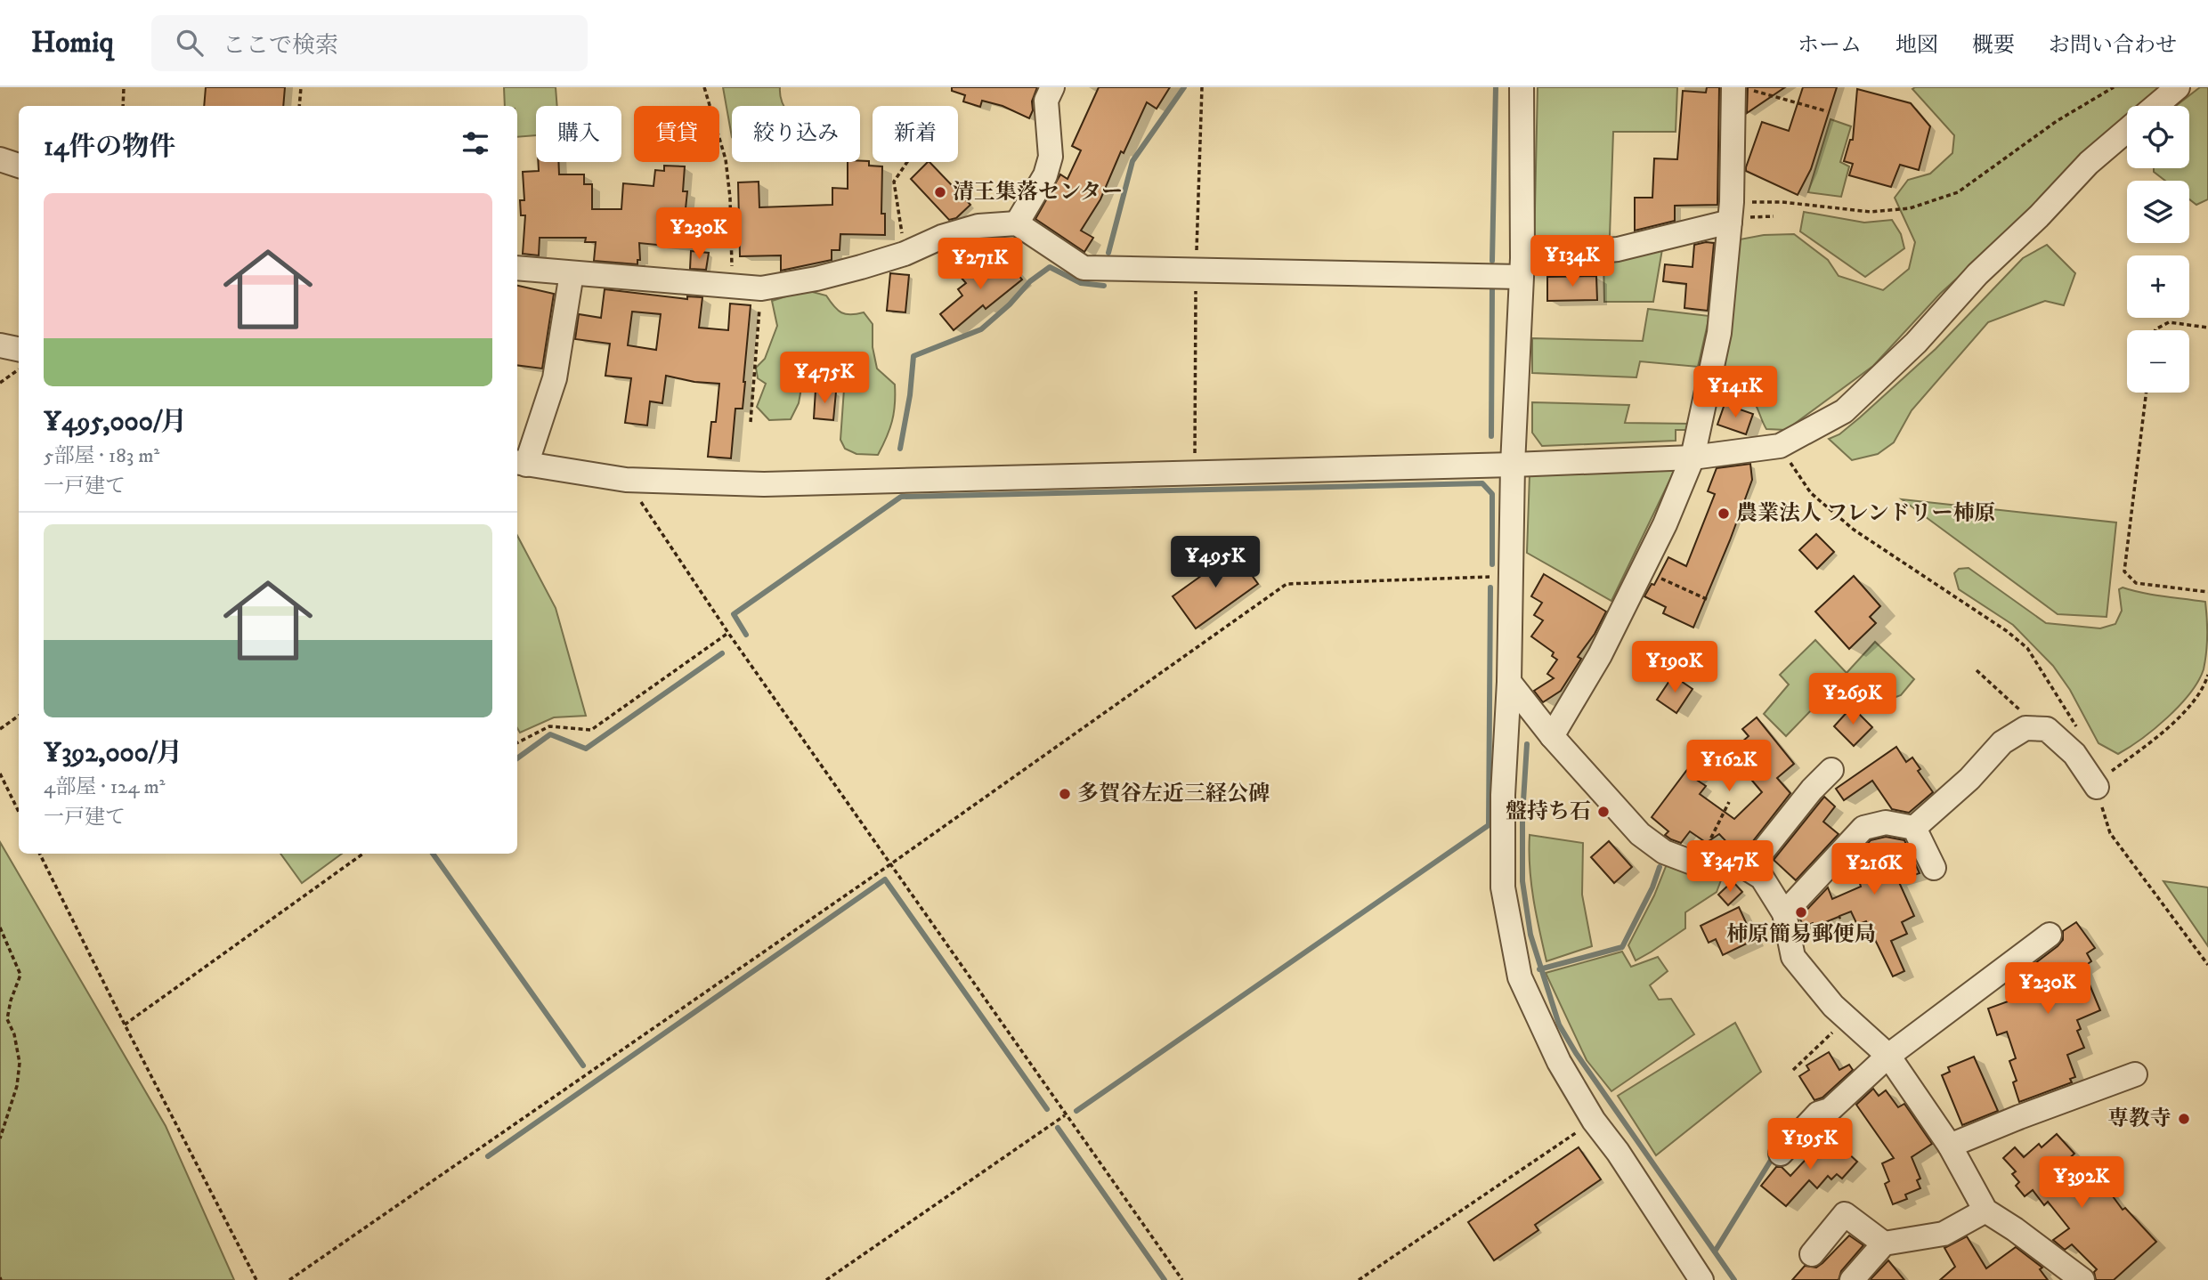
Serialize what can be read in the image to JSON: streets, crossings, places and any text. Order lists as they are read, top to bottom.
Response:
{
  "places": [
    "清王集落センター",
    "農業法人 フレンドリー柿原",
    "多賀谷左近三経公碑",
    "盤持ち石",
    "柿原簡易郵便局",
    "専教寺"
  ],
  "page": {
    "header": "Homiq",
    "search": "ここで検索",
    "nav": [
      "ホーム",
      "地図",
      "概要",
      "お問い合わせ"
    ],
    "map_buttons": ["+", "−"],
    "chip": [
      "購入",
      "賃貸",
      "絞り込み",
      "新着"
    ],
    "heading": "14件の物件",
    "list": [
      {
        "name": "¥495,000/月",
        "note": "5部屋 · 183 m² · 一戸建て"
      },
      {
        "name": "¥392,000/月",
        "note": "4部屋 · 124 m² · 一戸建て"
      }
    ],
    "price": [
      "¥230K",
      "¥134K",
      "¥271K",
      "¥475K",
      "¥141K",
      "¥495K",
      "¥190K",
      "¥269K",
      "¥162K",
      "¥347K",
      "¥216K",
      "¥230K",
      "¥195K",
      "¥392K"
    ]
  }
}
